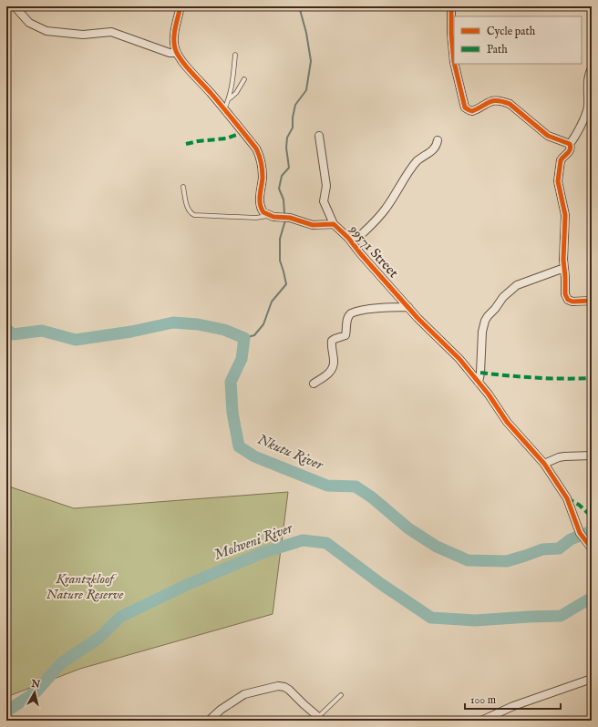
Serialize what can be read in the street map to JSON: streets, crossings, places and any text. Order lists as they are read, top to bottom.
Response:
{
  "streets": {
    "street": ["99571 Street"]
  },
  "water": ["Nkutu River", "Molweni River"],
  "parks": ["Krantzkloof Nature Reserve"],
  "legend": ["Cycle path", "Path"],
  "scale_bar": "100 m",
  "north": "top"
}
